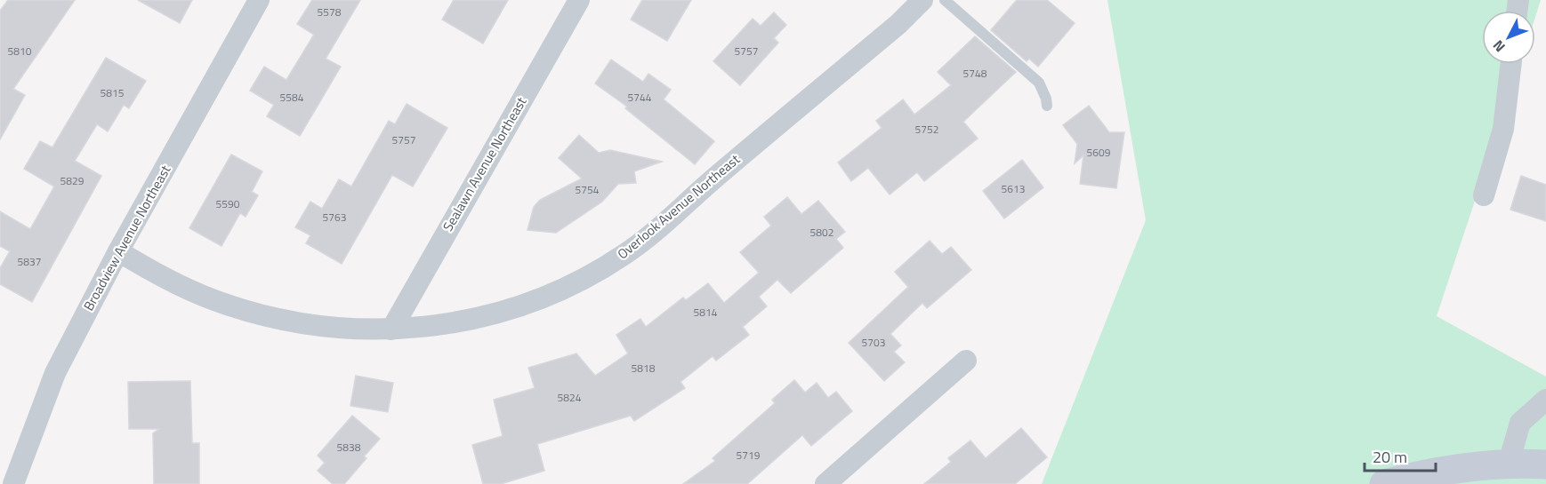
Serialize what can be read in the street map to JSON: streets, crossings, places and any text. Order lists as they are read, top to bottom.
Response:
{
  "streets": {
    "street": ["Sealawn Avenue Northeast", "Overlook Avenue Northeast", "Broadview Avenue Northeast"]
  },
  "crossings": [
    ["Sealawn Avenue Northeast", "Overlook Avenue Northeast"],
    ["Overlook Avenue Northeast", "Broadview Avenue Northeast"]
  ],
  "house_numbers": [
    "5578",
    "5810",
    "5757",
    "5748",
    "5815",
    "5584",
    "5744",
    "5752",
    "5757",
    "5609",
    "5829",
    "5613",
    "5754",
    "5590",
    "5763",
    "5802",
    "5837",
    "5814",
    "5703",
    "5818",
    "5824",
    "5838",
    "5719"
  ],
  "scale_bar": "20 m",
  "north": "bottom left"
}
